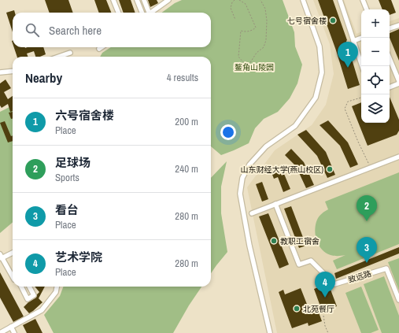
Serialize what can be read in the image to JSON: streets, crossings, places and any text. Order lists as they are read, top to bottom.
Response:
{
  "streets": {
    "street": ["致远路"]
  },
  "parks": ["鳌角山陵园"],
  "places": [
    "七号宿舍楼",
    "山东财经大学(燕山校区)",
    "教职工宿舍",
    "北苑餐厅"
  ],
  "page": {
    "map_buttons": ["+", "−"],
    "search": "Search here",
    "pins": [
      "1",
      "2",
      "3",
      "4"
    ],
    "heading": ["Nearby", "4 results"],
    "list": [
      {
        "mark": "1",
        "name": "六号宿舍楼",
        "note": "Place",
        "value": "200 m"
      },
      {
        "mark": "2",
        "name": "足球场",
        "note": "Sports",
        "value": "240 m"
      },
      {
        "mark": "3",
        "name": "看台",
        "note": "Place",
        "value": "280 m"
      },
      {
        "mark": "4",
        "name": "艺术学院",
        "note": "Place",
        "value": "280 m"
      }
    ]
  }
}
